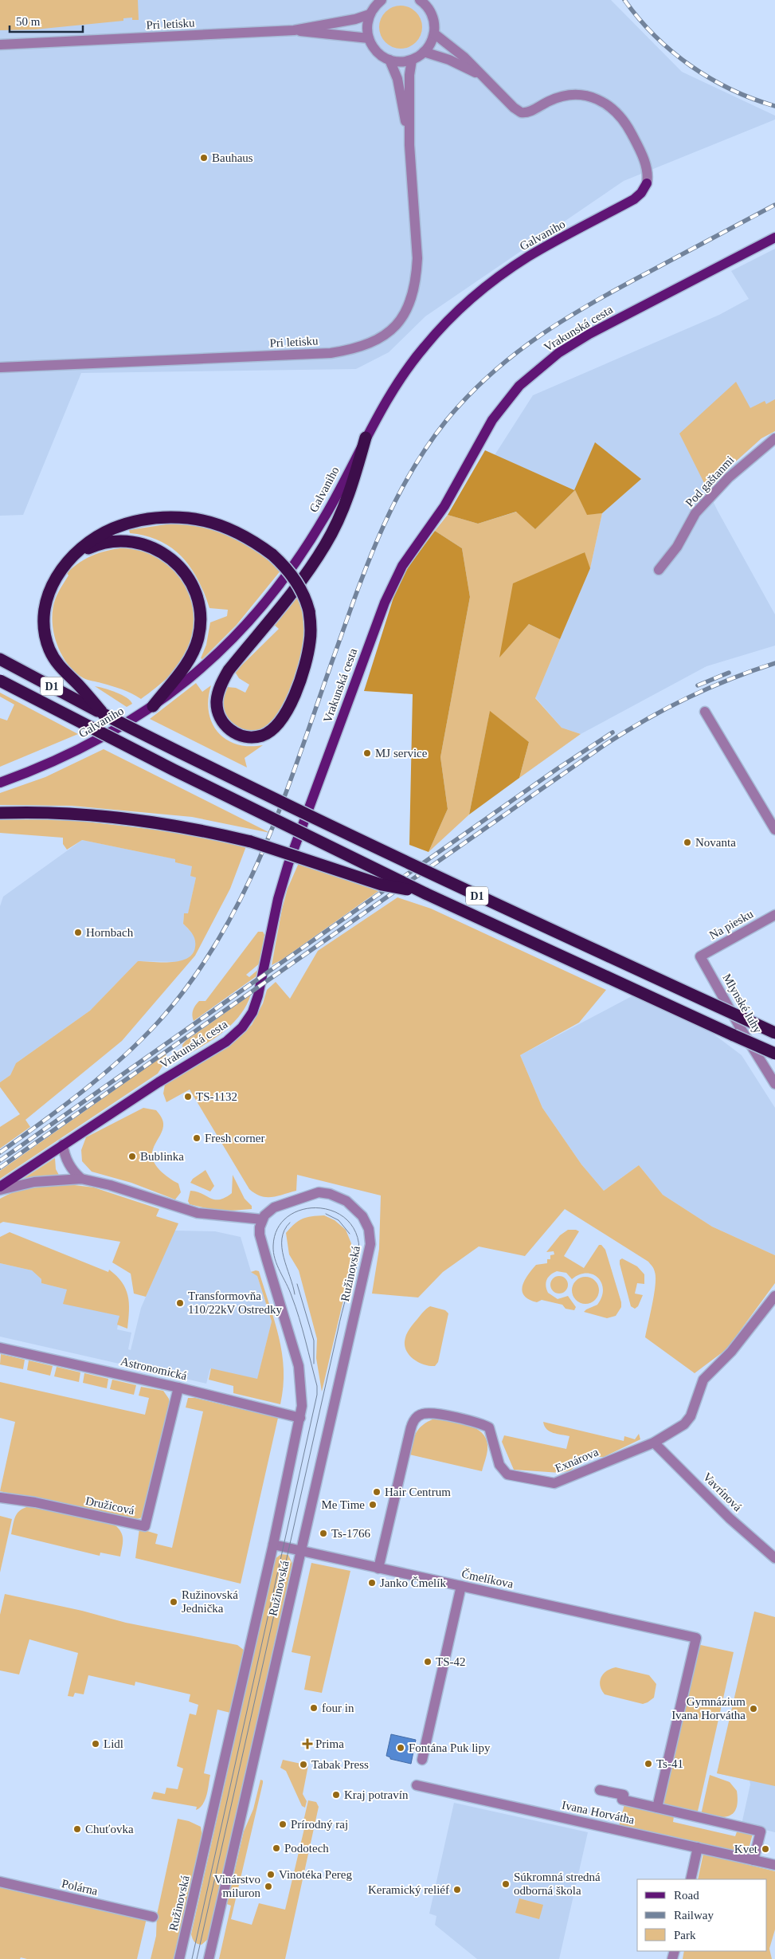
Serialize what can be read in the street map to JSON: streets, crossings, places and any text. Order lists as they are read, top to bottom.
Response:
{
  "streets": {
    "highway": ["D1"],
    "main road": ["Galvaniho", "Vrakunská cesta"],
    "street": [
      "Pri letisku",
      "Pod gaštanmi",
      "Na piesku",
      "Mlynské luhy",
      "Ružinovská",
      "Astronomická",
      "Exnárova",
      "Vavrínová",
      "Družicová",
      "Čmelíkova",
      "Ivana Horvátha",
      "Polárna"
    ]
  },
  "crossings": [
    ["Na piesku", "Mlynské luhy"],
    ["Ružinovská", "Astronomická"],
    ["Ružinovská", "Čmelíkova"],
    ["Astronomická", "Družicová"],
    ["Exnárova", "Vavrínová"],
    ["Exnárova", "Čmelíkova"]
  ],
  "places": {
    "other": [
      "Bauhaus",
      "MJ service",
      "Novanta",
      "Hornbach",
      "TS-1132",
      "Fresh corner",
      "Bublinka",
      "Transformovňa 110/22kV Ostredky",
      "Hair Centrum",
      "Me Time",
      "Ts-1766",
      "Janko Čmelík",
      "Ružinovská Jednička",
      "TS-42",
      "four in",
      "Gymnázium Ivana Horvátha",
      "Lidl",
      "Fontána Puk lipy",
      "Ts-41",
      "Tabak Press",
      "Kraj potravín",
      "Prírodný raj",
      "Chuťovka",
      "Podotech",
      "Kvet",
      "Vinotéka Pereg",
      "Súkromná stredná odborná škola",
      "Vinárstvo miluron",
      "Keramický reliéf"
    ],
    "health": ["Prima"]
  },
  "legend": ["Road", "Railway", "Park"],
  "scale_bar": "50 m"
}
